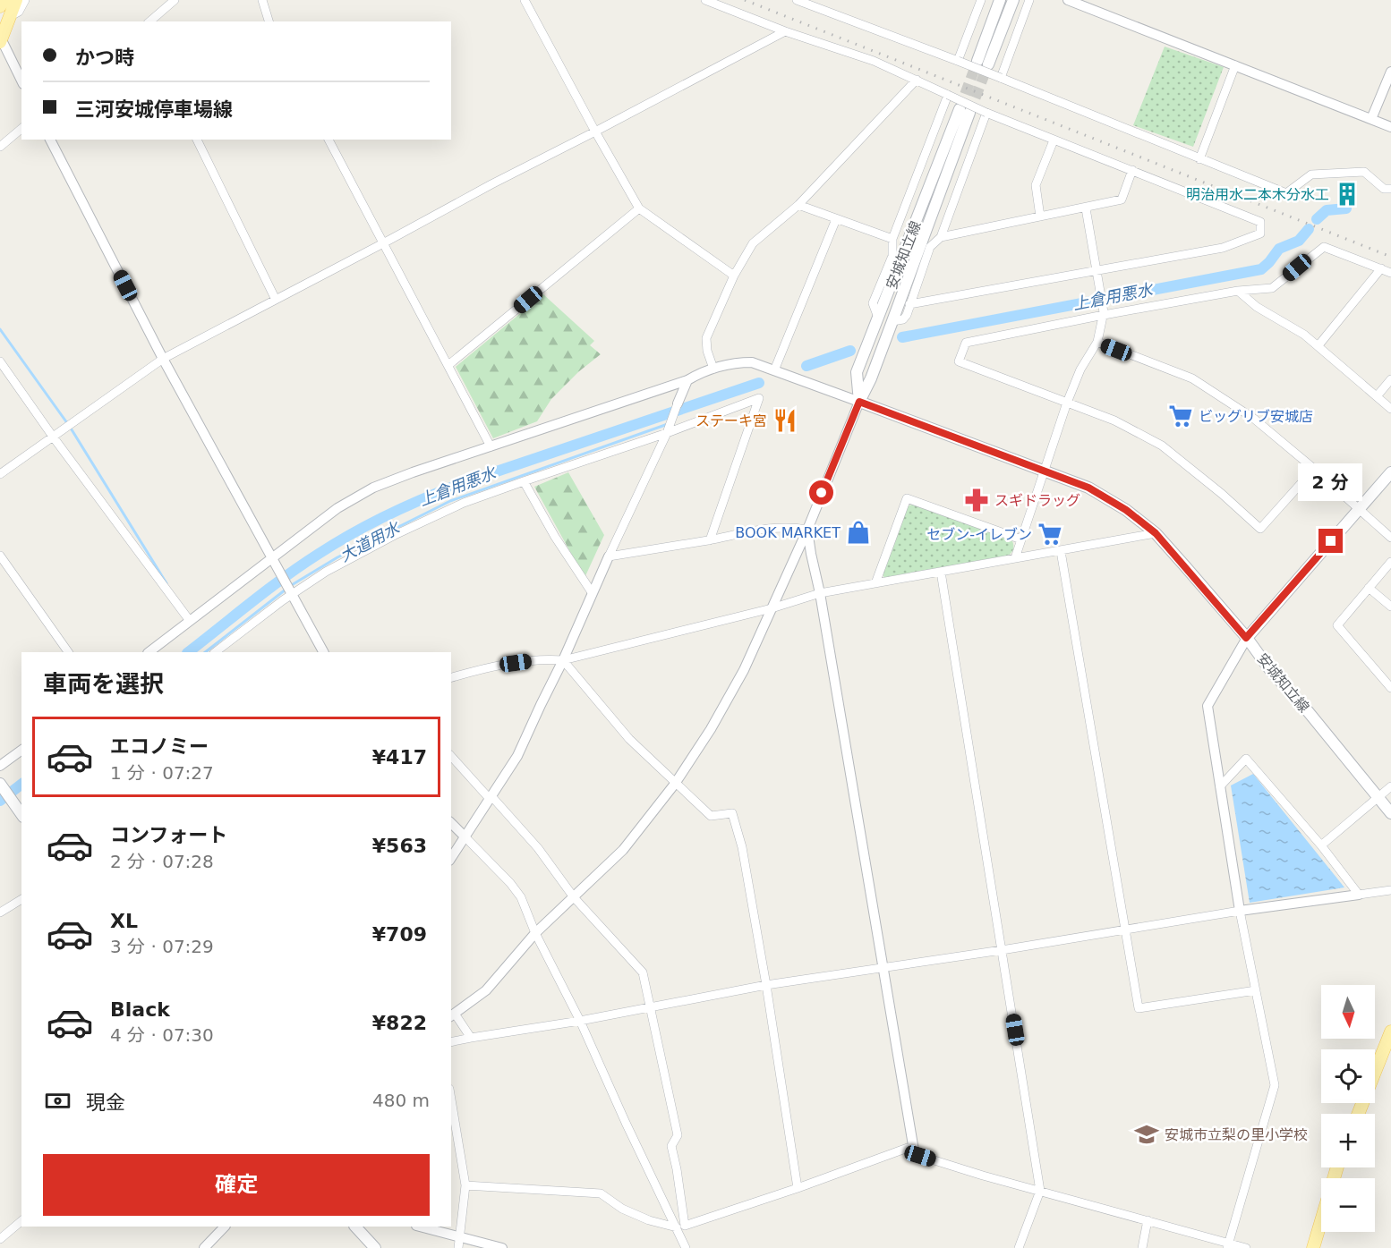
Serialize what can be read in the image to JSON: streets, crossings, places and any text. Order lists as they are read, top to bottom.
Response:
{
  "streets": {
    "main road": ["安城知立線"]
  },
  "water": ["上倉用悪水", "大道用水"],
  "places": {
    "building": ["明治用水二本木分水工"],
    "supermarket": ["ビッグリブ安城店", "セブン-イレブン"],
    "restaurant": ["ステーキ宮"],
    "pharmacy": ["スギドラッグ"],
    "shop": ["BOOK MARKET"],
    "school or university": ["安城市立梨の里小学校"]
  },
  "north": "bottom",
  "page": {
    "banner": ["かつ時", "三河安城停車場線"],
    "bubble": "2 分",
    "heading": "車両を選択",
    "list": [
      {
        "name": "エコノミー",
        "note": "1 分 · 07:27",
        "value": "¥417"
      },
      {
        "name": "コンフォート",
        "note": "2 分 · 07:28",
        "value": "¥563"
      },
      {
        "name": "XL",
        "note": "3 分 · 07:29",
        "value": "¥709"
      },
      {
        "name": "Black",
        "note": "4 分 · 07:30",
        "value": "¥822"
      }
    ],
    "map_buttons": ["+", "−"],
    "pay": ["現金", "480 m"],
    "buttons": "確定"
  }
}
